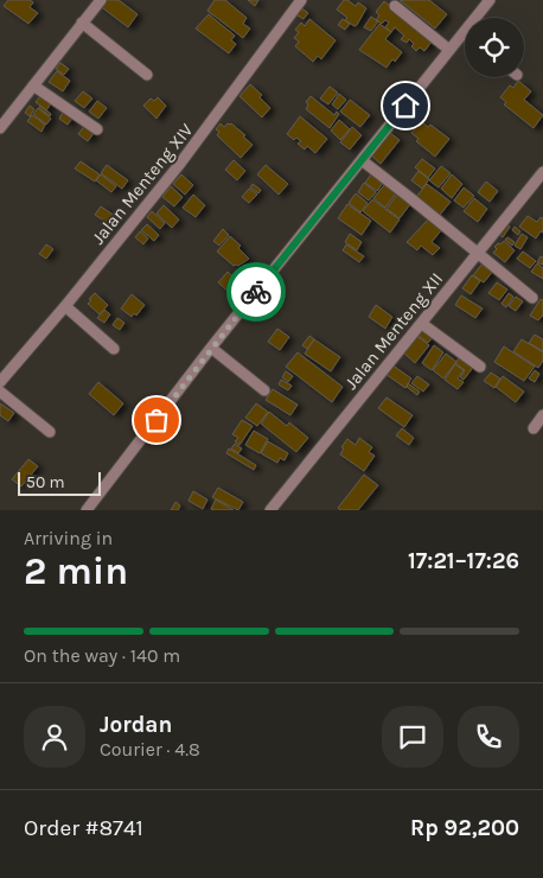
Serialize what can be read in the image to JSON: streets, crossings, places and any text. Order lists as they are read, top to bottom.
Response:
{
  "streets": {
    "street": ["Jalan Menteng XIV", "Jalan Menteng XII"]
  },
  "scale_bar": "50 m",
  "page": {
    "scale": "50 m",
    "heading": ["2 min", "Arriving in", "17:21–17:26"],
    "panel": [
      "Jordan",
      "Courier · 4.8",
      "Order #8741",
      "Rp 92,200"
    ],
    "bar": "On the way · 140 m"
  }
}
